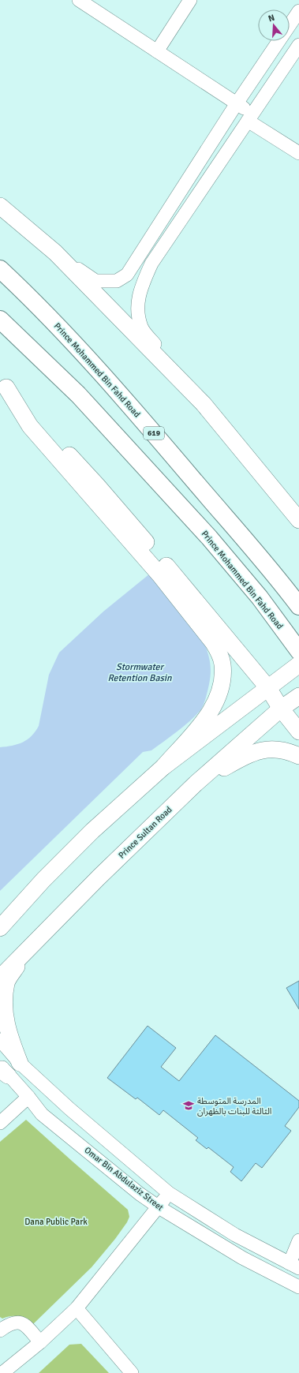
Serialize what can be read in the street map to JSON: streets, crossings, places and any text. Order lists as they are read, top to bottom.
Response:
{
  "streets": {
    "highway": ["Prince Mohammed Bin Fahd Road", "619"],
    "main road": ["Prince Sultan Road"],
    "street": ["Omar Bin Abdulaziz Street"]
  },
  "water": ["Stormwater Retention Basin"],
  "parks": ["Dana Public Park"],
  "places": {
    "school or university": ["المدرسة المتوسطة الثالثة للبنات بالظهران"]
  },
  "north": "top"
}
